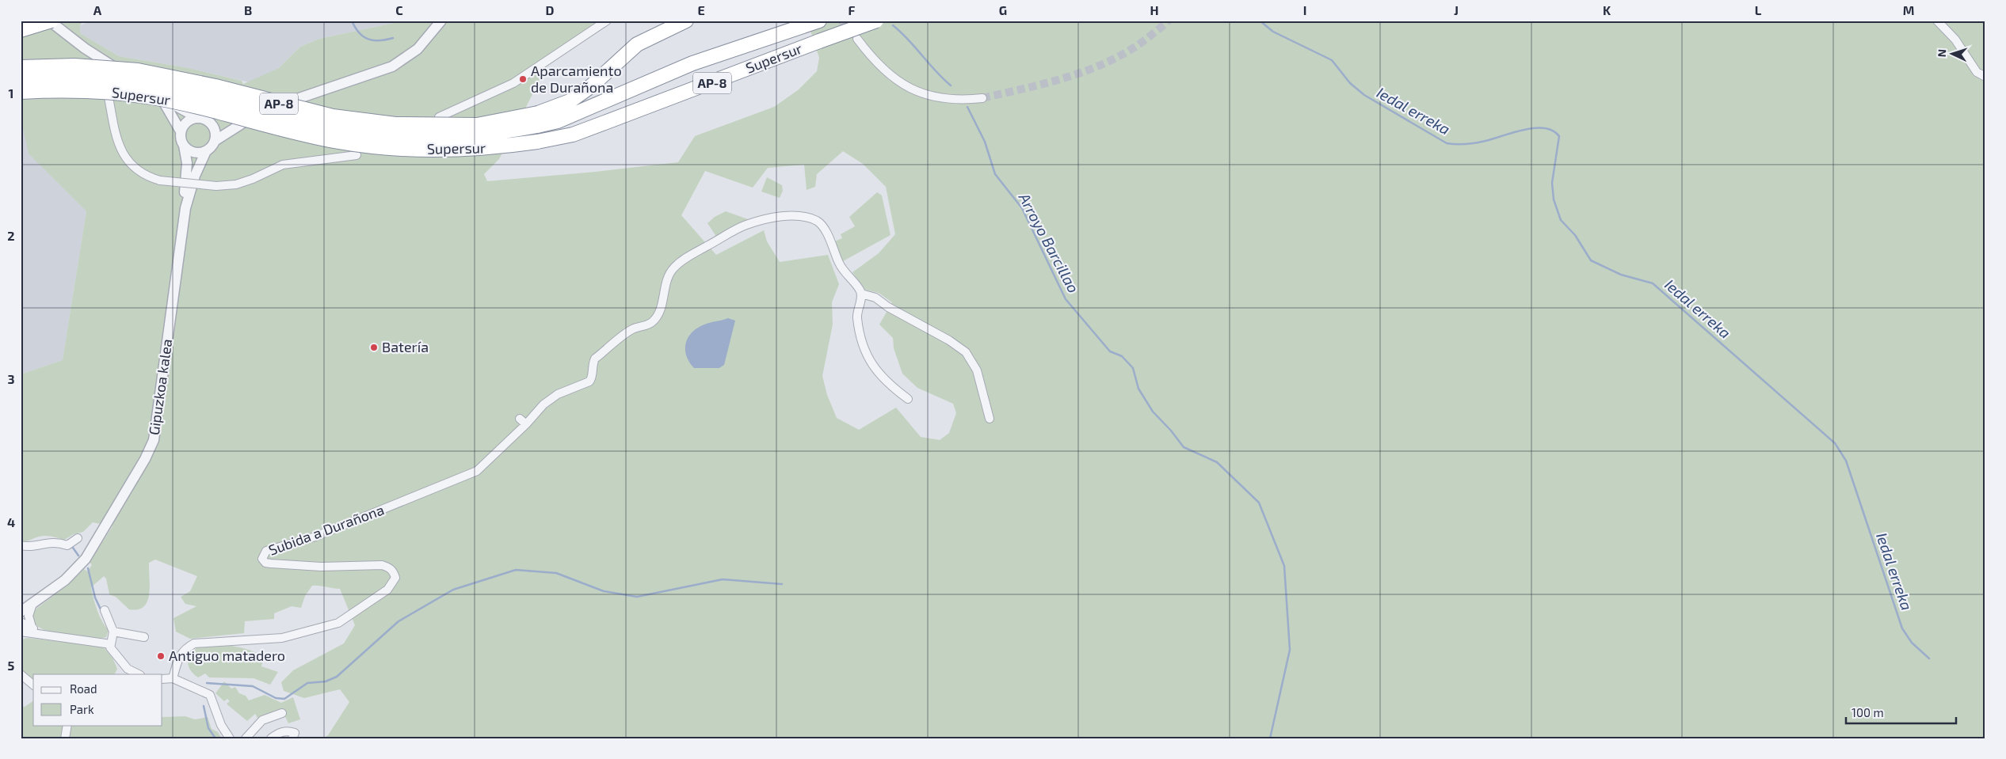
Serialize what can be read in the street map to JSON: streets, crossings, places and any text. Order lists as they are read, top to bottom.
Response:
{
  "streets": {
    "highway": ["Supersur", "AP-8"],
    "street": ["Gipuzkoa kalea", "Subida a Durañona"]
  },
  "crossings": [
    ["Supersur", "AP-8"]
  ],
  "water": ["Iedal erreka", "Arroyo Barcillao"],
  "places": ["Aparcamiento de Durañona", "Batería", "Antiguo matadero"],
  "legend": ["Road", "Park"],
  "scale_bar": "100 m",
  "north": "left",
  "grid": {
    "columns": [
      "A",
      "B",
      "C",
      "D",
      "E",
      "F",
      "G",
      "H",
      "I",
      "J",
      "K",
      "L",
      "M"
    ],
    "rows": [
      "1",
      "2",
      "3",
      "4",
      "5"
    ]
  }
}
